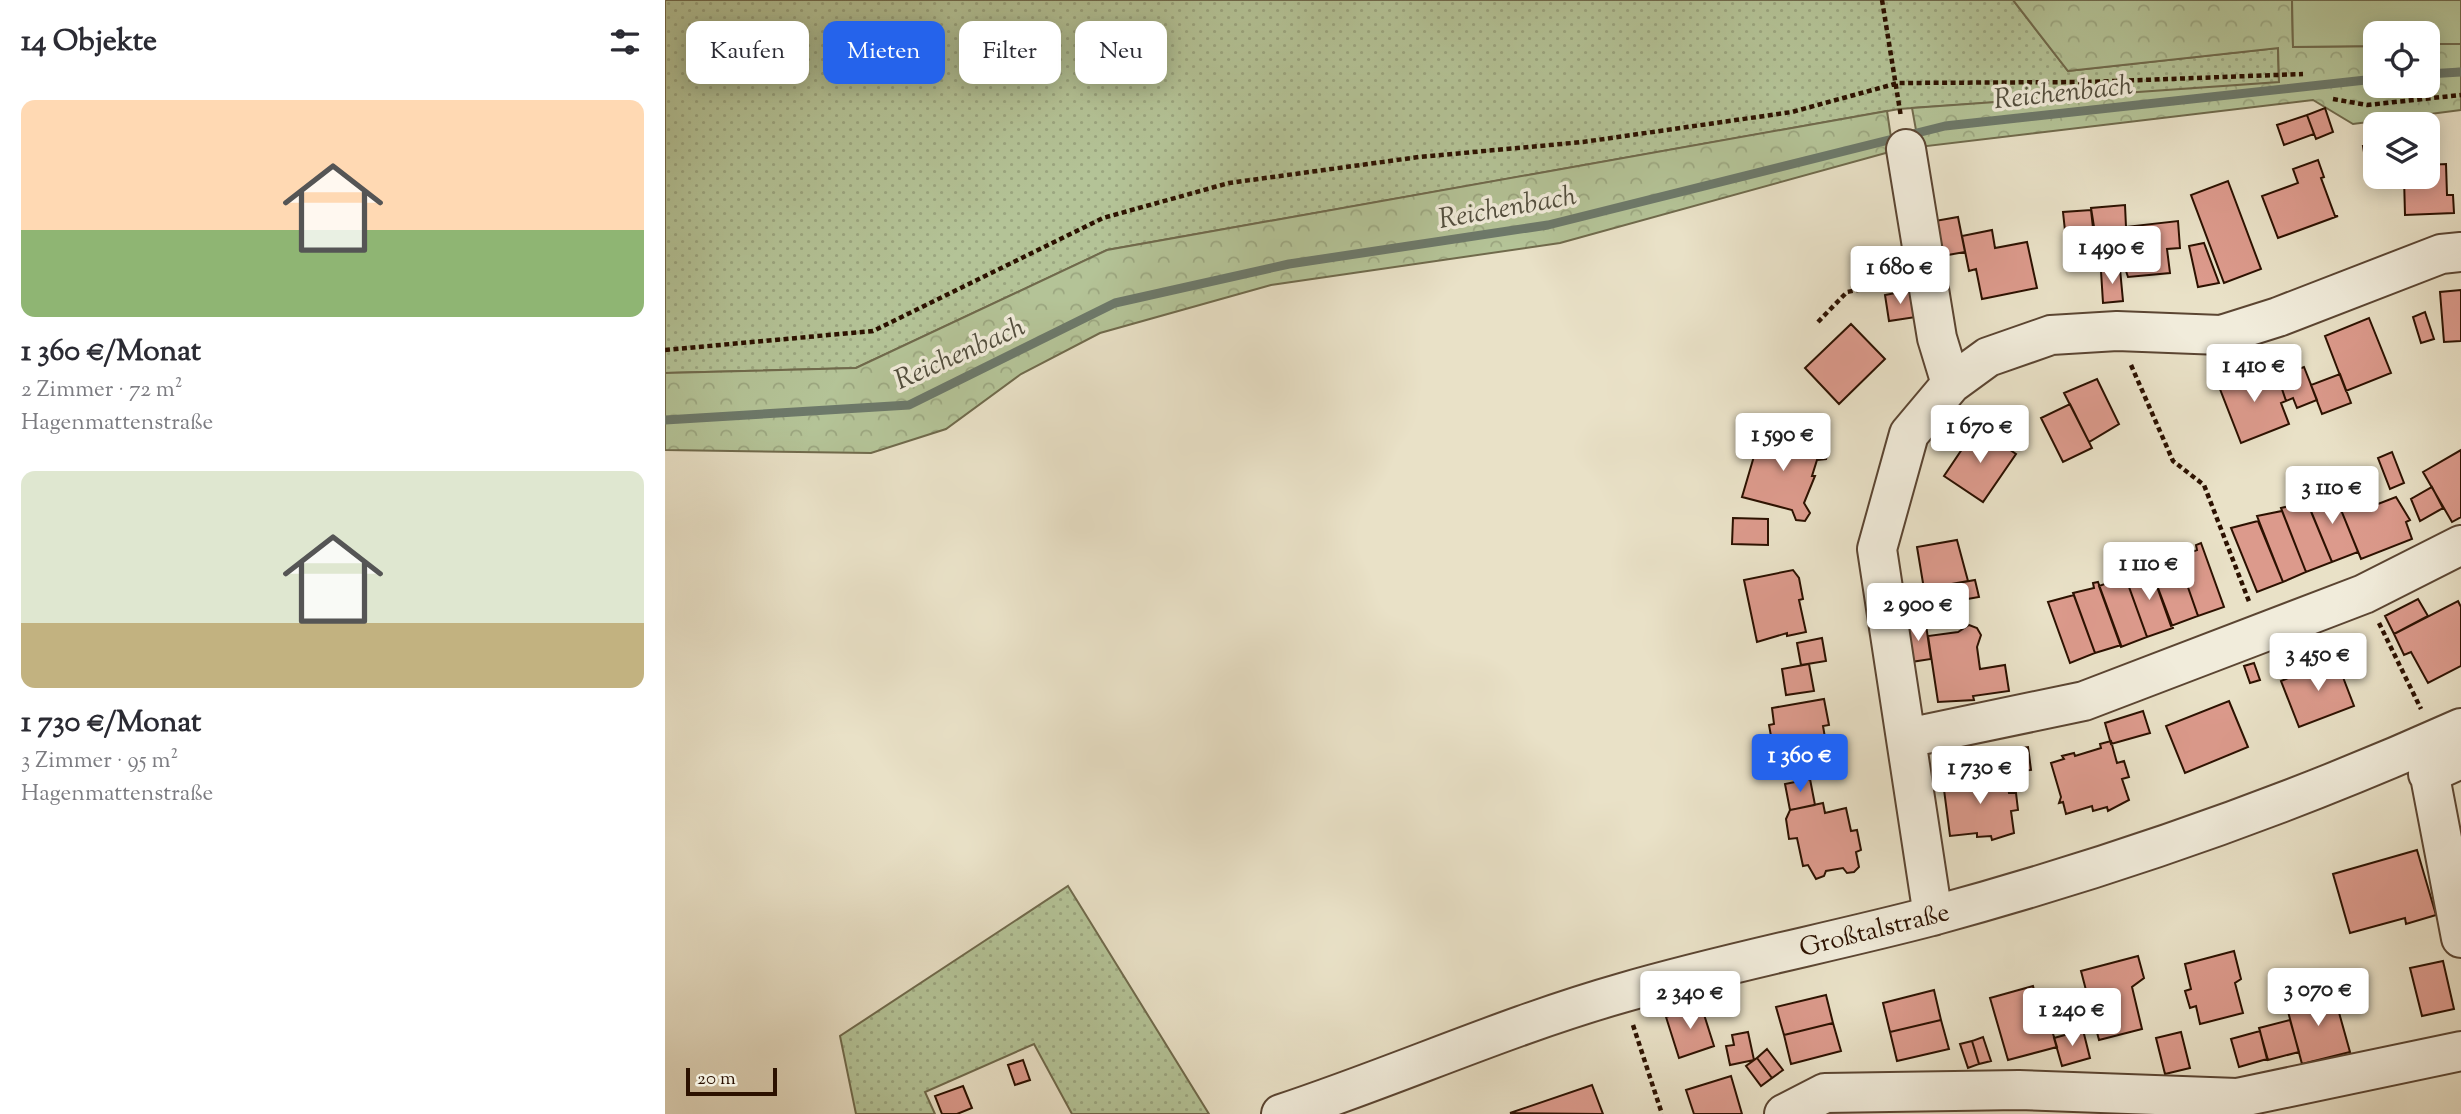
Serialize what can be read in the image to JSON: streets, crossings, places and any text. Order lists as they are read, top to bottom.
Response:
{
  "streets": {
    "street": ["Großtalstraße"]
  },
  "water": ["Reichenbach"],
  "scale_bar": "20 m",
  "page": {
    "heading": "14 Objekte",
    "chip": [
      "Kaufen",
      "Mieten",
      "Filter",
      "Neu"
    ],
    "list": [
      {
        "name": "1 360 €/Monat",
        "note": "2 Zimmer · 72 m² · Hagenmattenstraße"
      },
      {
        "name": "1 730 €/Monat",
        "note": "3 Zimmer · 95 m² · Hagenmattenstraße"
      }
    ],
    "price": [
      "1 490 €",
      "1 680 €",
      "1 410 €",
      "1 670 €",
      "1 590 €",
      "3 110 €",
      "1 110 €",
      "2 900 €",
      "3 450 €",
      "1 360 €",
      "1 730 €",
      "3 070 €",
      "2 340 €",
      "1 240 €"
    ],
    "scale": "20 m"
  }
}
